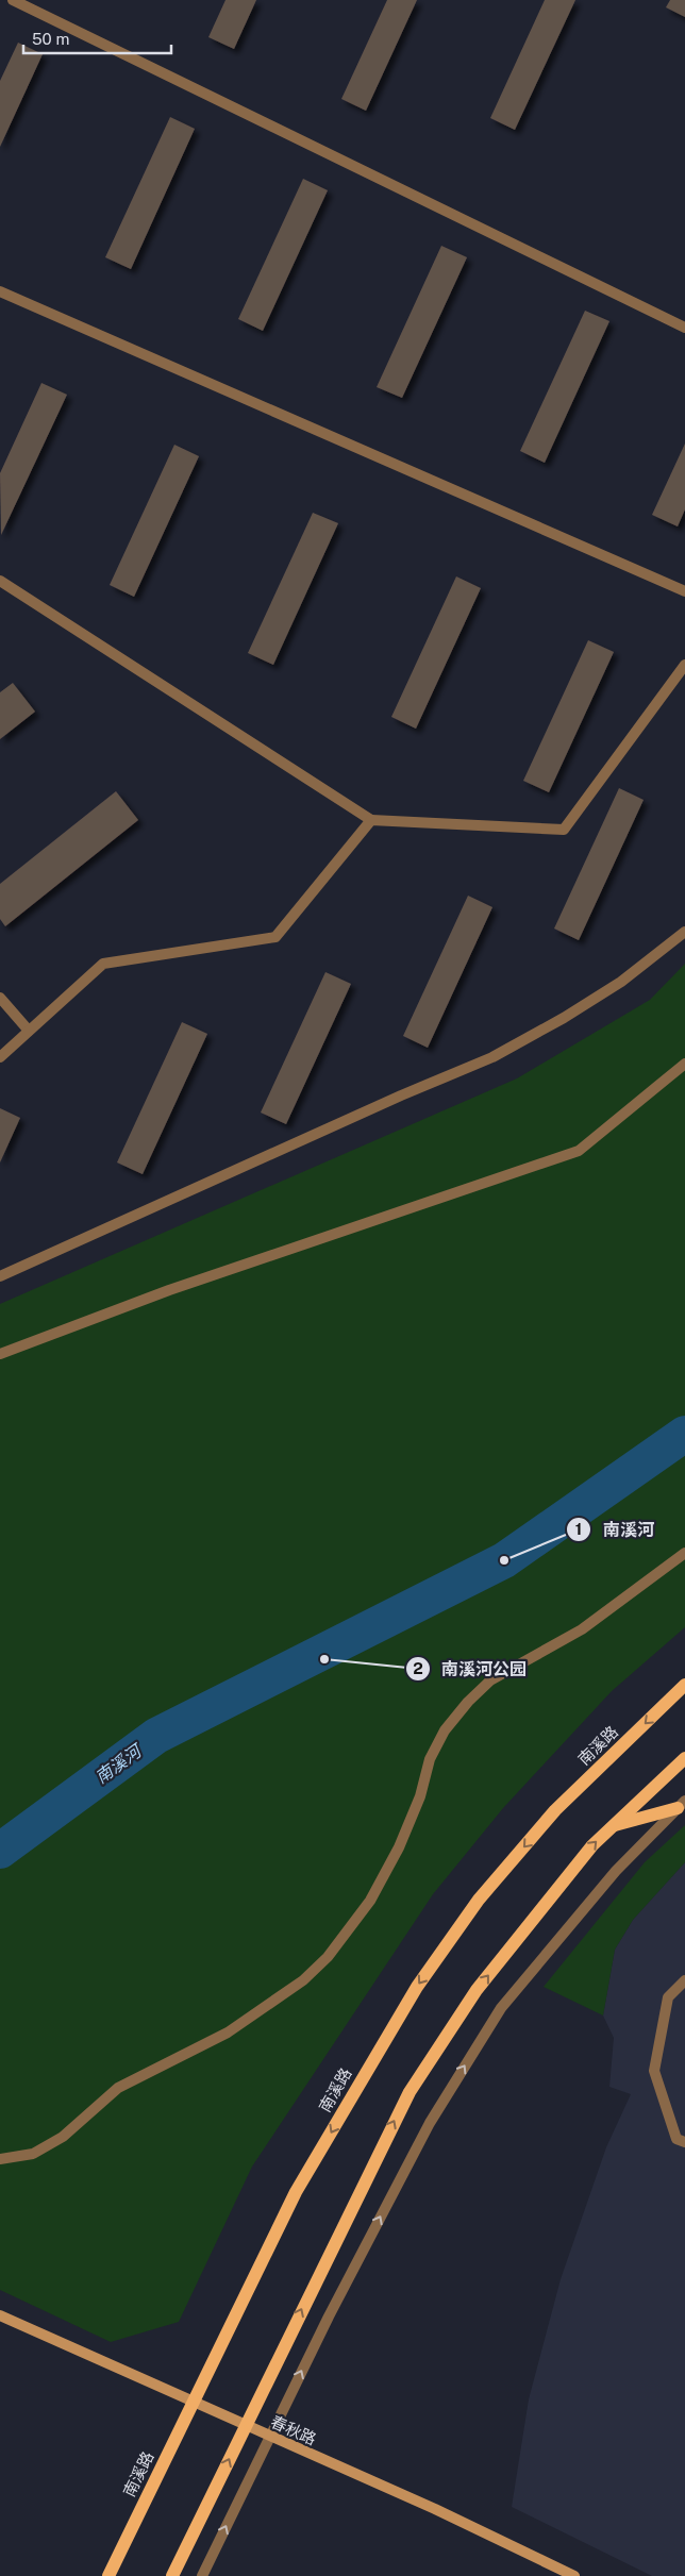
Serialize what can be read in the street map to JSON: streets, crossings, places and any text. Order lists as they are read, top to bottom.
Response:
{
  "streets": {
    "main road": ["南溪路", "春秋路"]
  },
  "crossings": [
    ["南溪路", "春秋路"]
  ],
  "water": ["南溪河"],
  "places": ["南溪河", "南溪河公园"],
  "scale_bar": "50 m"
}
